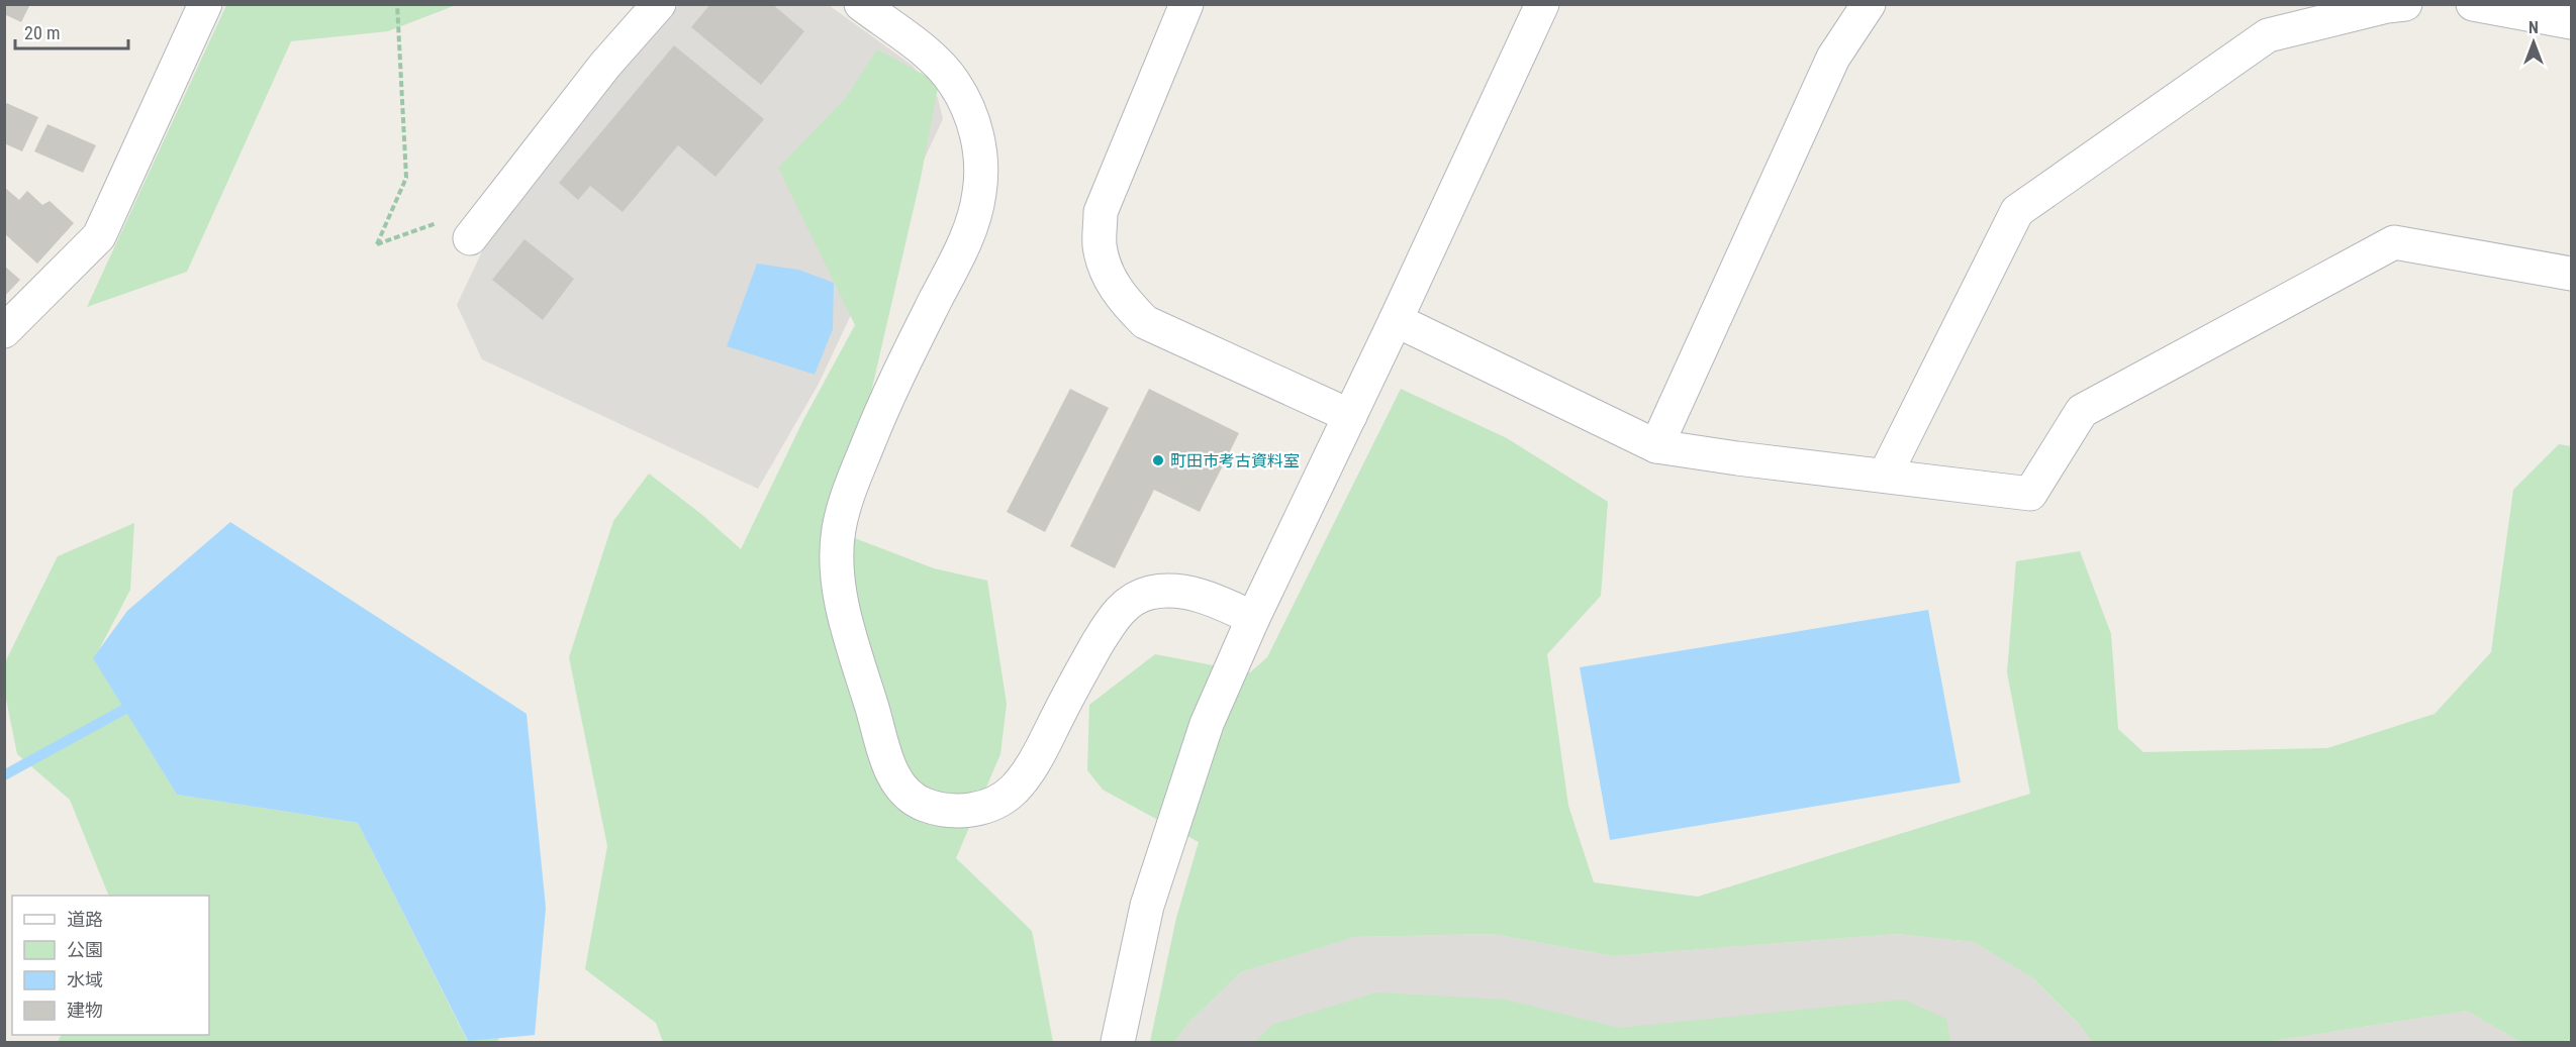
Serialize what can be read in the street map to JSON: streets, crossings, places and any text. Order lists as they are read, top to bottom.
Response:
{
  "places": ["町田市考古資料室"],
  "legend": [
    "道路",
    "公園",
    "水域",
    "建物"
  ],
  "scale_bar": "20 m",
  "north": "top"
}
